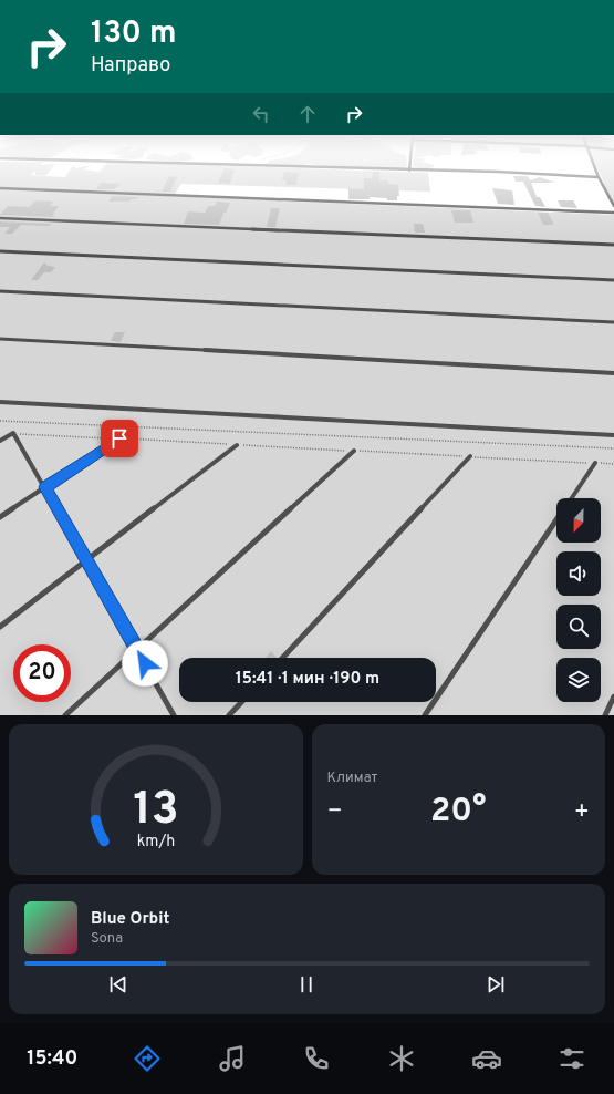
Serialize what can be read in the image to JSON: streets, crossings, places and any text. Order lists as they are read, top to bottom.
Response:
{
  "north": "bottom",
  "page": {
    "turn": ["130 m", "Направо"],
    "limit": "20",
    "trip": "15:41 · 1 мин · 190 m",
    "tile": "Климат",
    "heat": ["−", "20°", "+"],
    "song": ["Blue Orbit", "Sona"],
    "tabs": "15:40",
    "gauge": ["13", "km/h"]
  }
}
